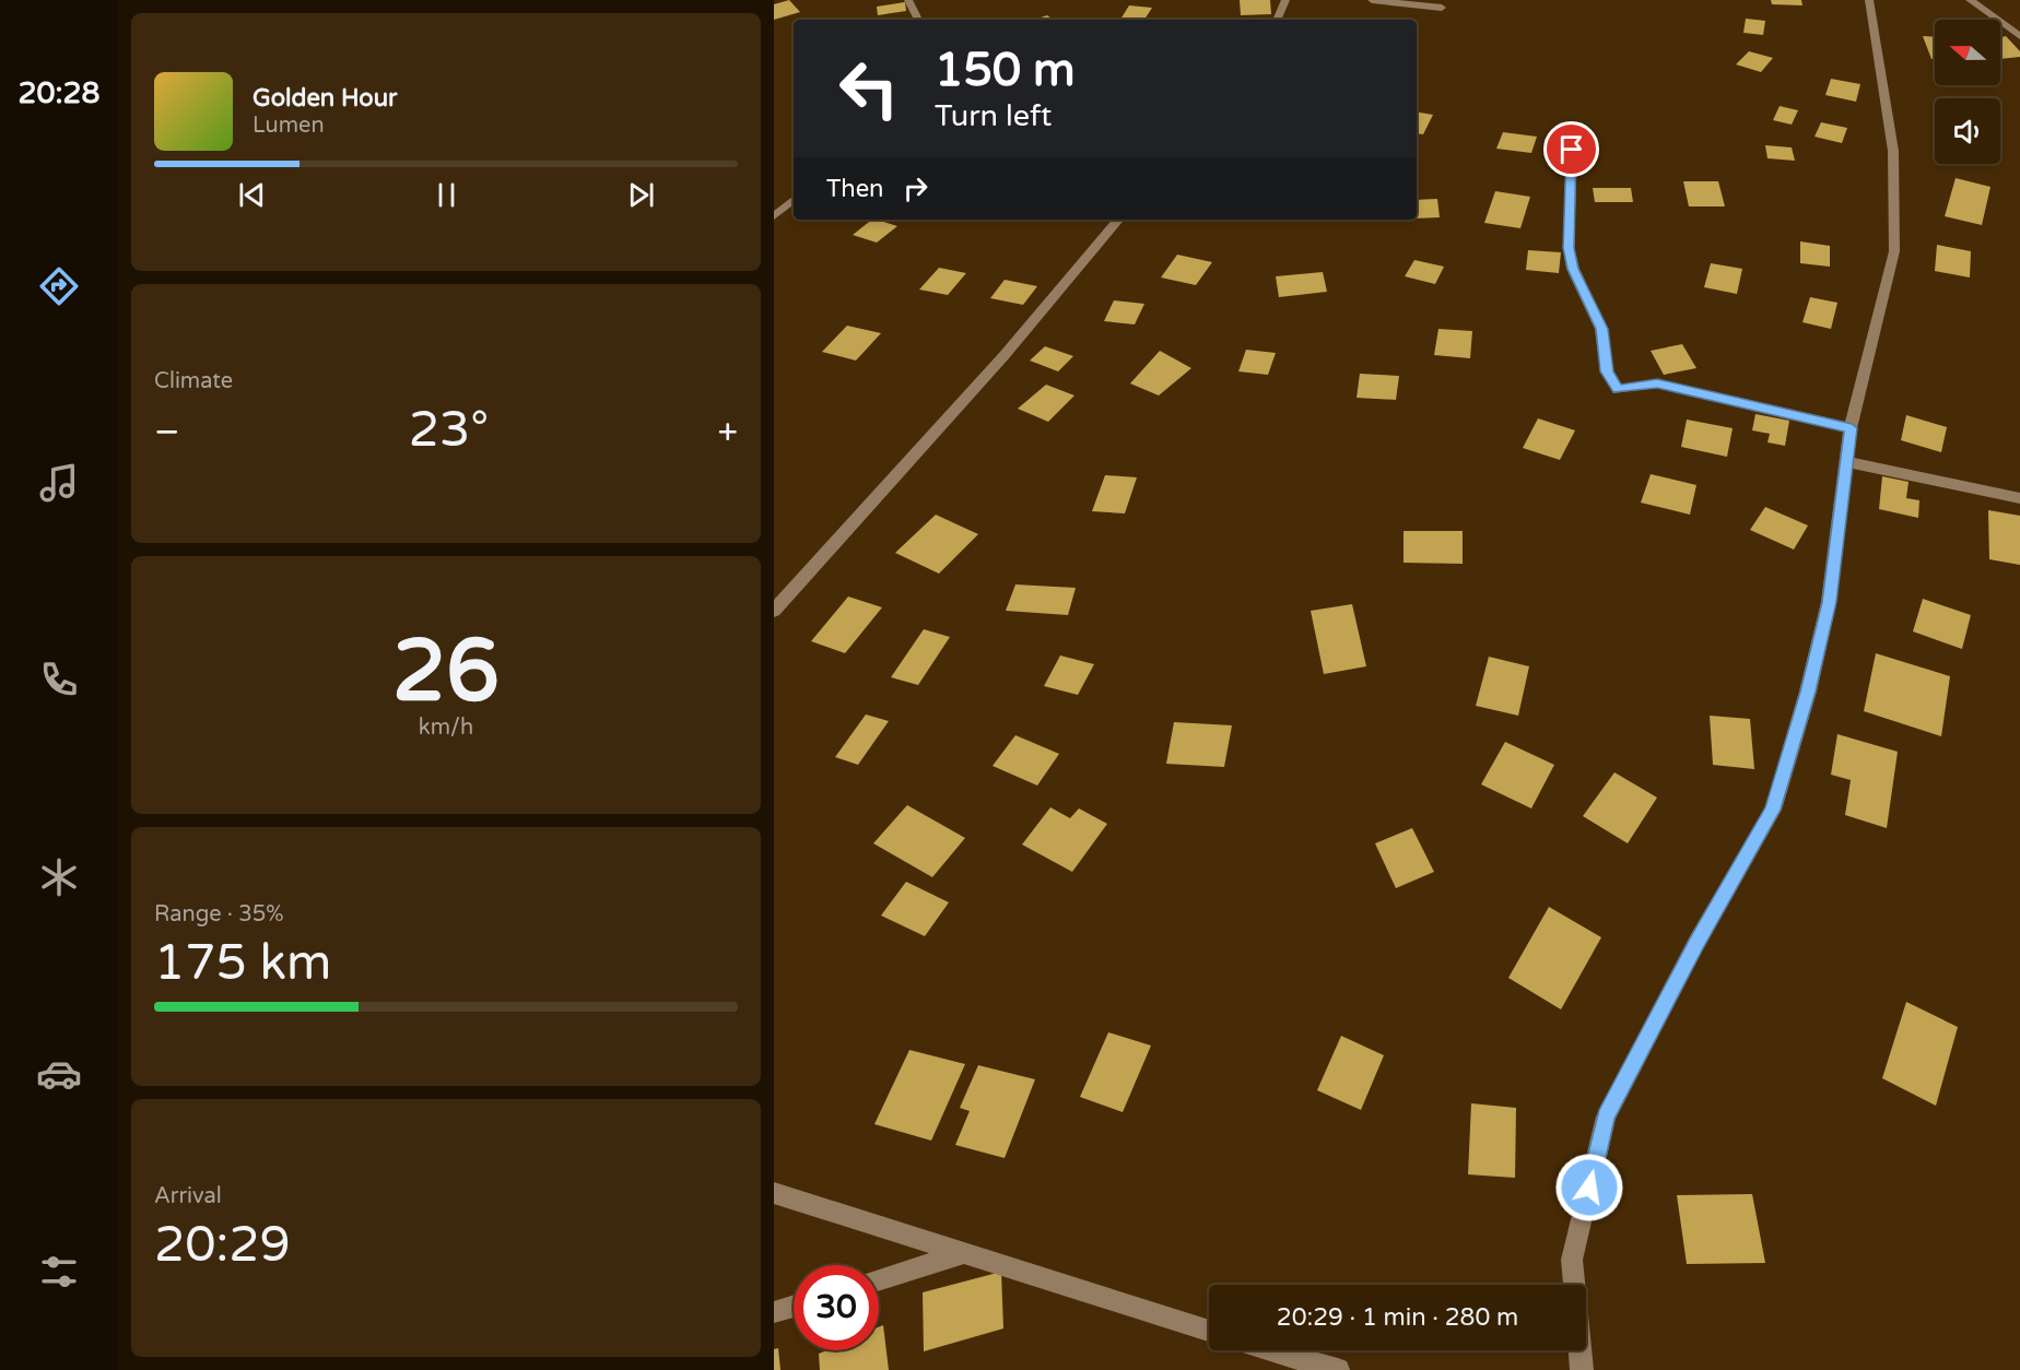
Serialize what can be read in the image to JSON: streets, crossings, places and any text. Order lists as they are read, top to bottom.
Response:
{
  "north": "left",
  "page": {
    "tabs": "20:28",
    "turn": ["150 m", "Turn left"],
    "song": ["Golden Hour", "Lumen"],
    "then": "Then",
    "tile": [
      "Climate",
      ["26", "km/h"],
      ["Range · 35%", "175 km"],
      ["Arrival", "20:29"]
    ],
    "heat": ["−", "23°", "+"],
    "limit": "30",
    "trip": "20:29 · 1 min · 280 m"
  }
}
